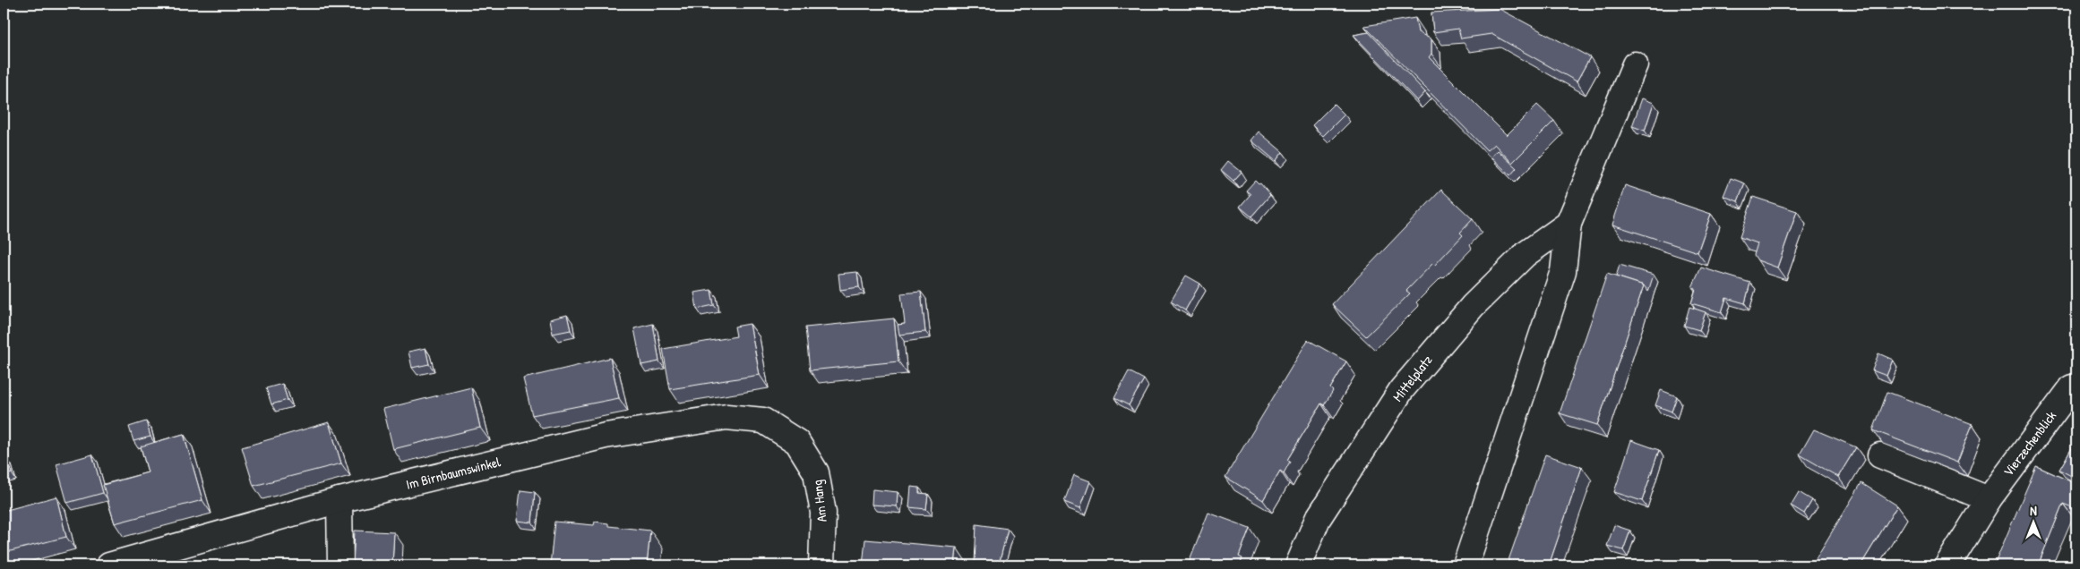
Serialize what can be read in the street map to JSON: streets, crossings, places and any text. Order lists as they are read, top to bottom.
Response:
{
  "streets": {
    "street": [
      "Mittelplatz",
      "Vierzechenblick",
      "Im Birnbaumswinkel",
      "Am Hang"
    ]
  },
  "crossings": [
    ["Im Birnbaumswinkel", "Am Hang"]
  ],
  "north": "top"
}
